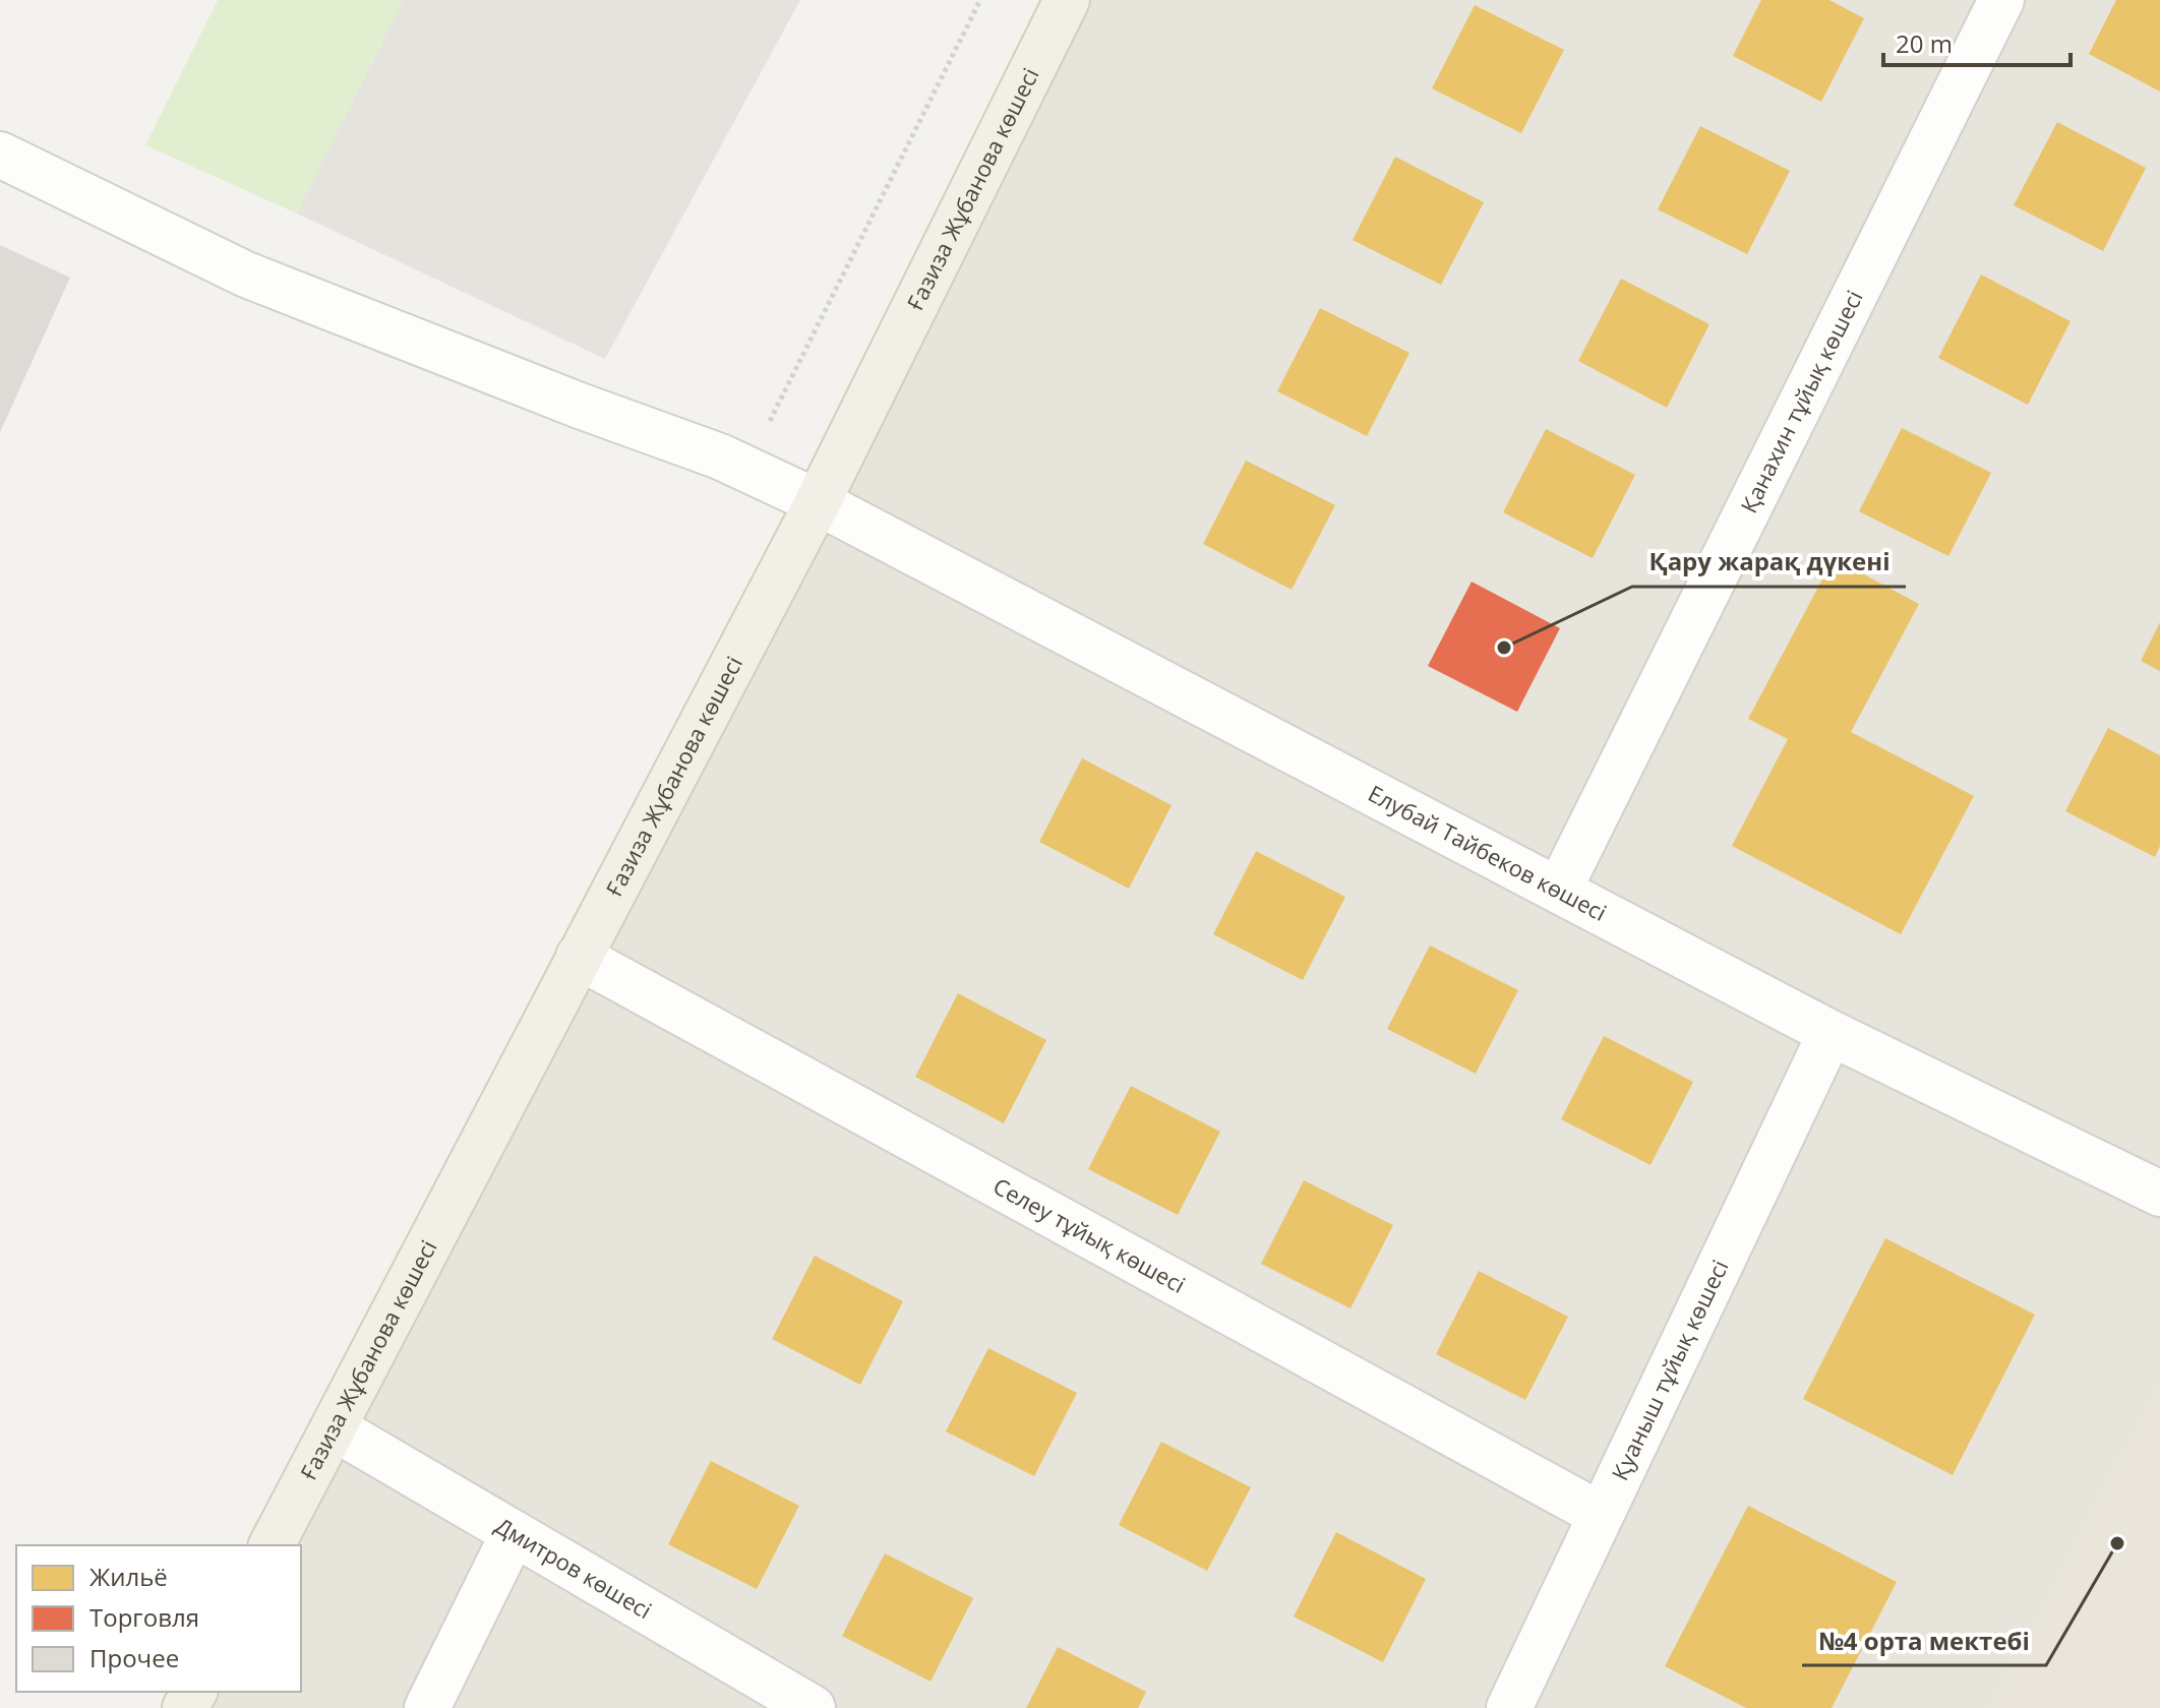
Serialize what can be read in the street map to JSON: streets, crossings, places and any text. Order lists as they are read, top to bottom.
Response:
{
  "streets": {
    "main road": ["Ғазиза Жұбанова көшесі"],
    "street": [
      "Қанахин тұйық көшесі",
      "Елубай Тайбеков көшесі",
      "Селеу тұйық көшесі",
      "Қуаныш тұйық көшесі",
      "Дмитров көшесі"
    ]
  },
  "crossings": [
    ["Ғазиза Жұбанова көшесі", "Елубай Тайбеков көшесі"],
    ["Ғазиза Жұбанова көшесі", "Селеу тұйық көшесі"],
    ["Ғазиза Жұбанова көшесі", "Дмитров көшесі"],
    ["Қанахин тұйық көшесі", "Елубай Тайбеков көшесі"],
    ["Елубай Тайбеков көшесі", "Қуаныш тұйық көшесі"],
    ["Селеу тұйық көшесі", "Қуаныш тұйық көшесі"]
  ],
  "places": ["Қару жарақ дүкені", "№4 орта мектебі"],
  "legend": ["Жильё", "Торговля", "Прочее"],
  "scale_bar": "20 m"
}
